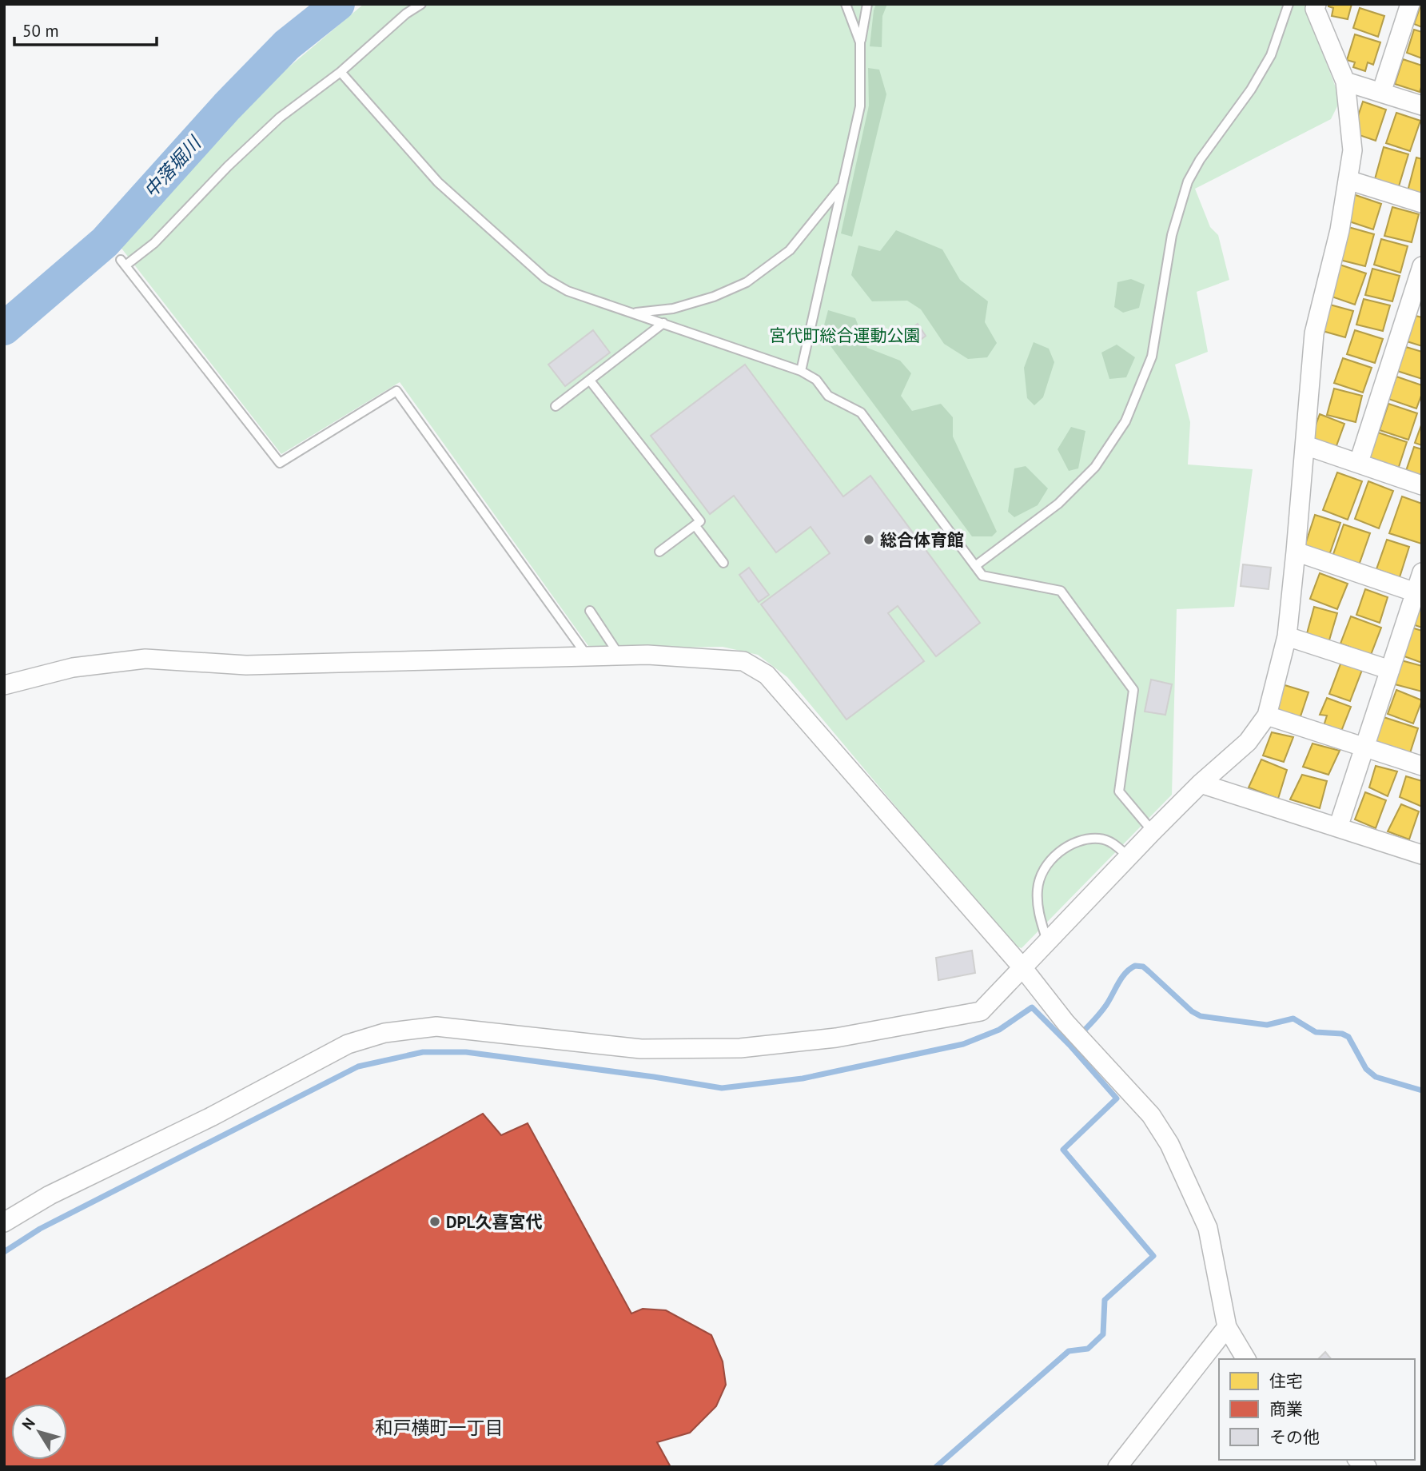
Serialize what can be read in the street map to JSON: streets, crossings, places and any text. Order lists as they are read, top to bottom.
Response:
{
  "districts": ["和戸横町一丁目"],
  "water": ["中落堀川"],
  "parks": ["宮代町総合運動公園"],
  "places": ["総合体育館", "DPL久喜宮代"],
  "legend": ["住宅", "商業", "その他"],
  "scale_bar": "50 m",
  "north": "top left"
}
